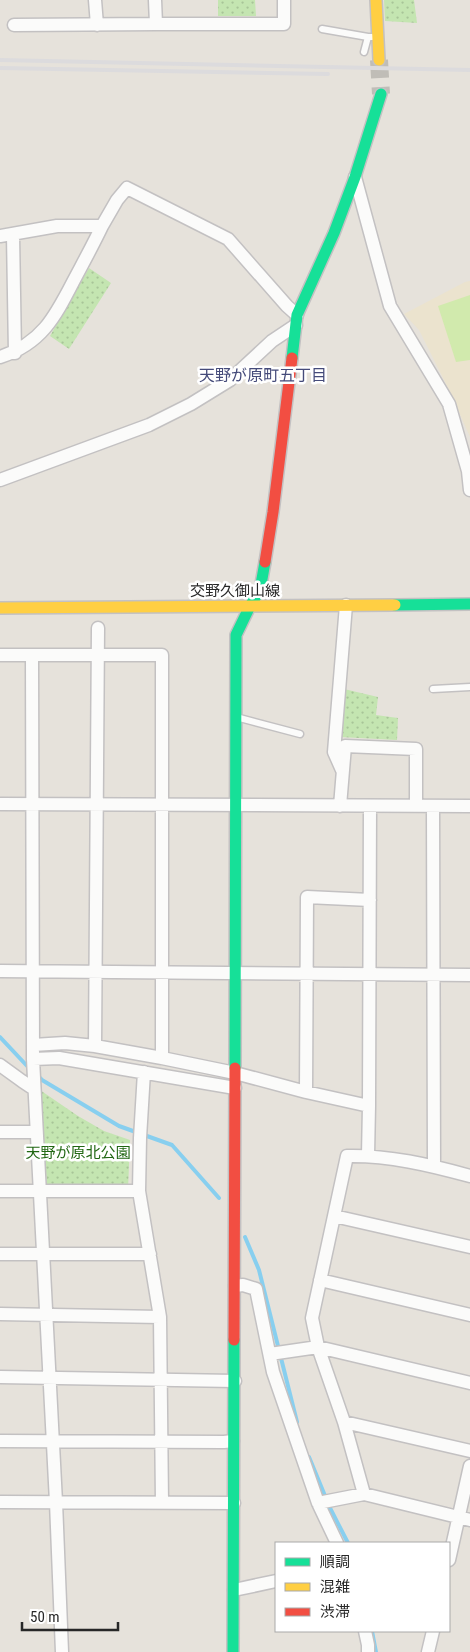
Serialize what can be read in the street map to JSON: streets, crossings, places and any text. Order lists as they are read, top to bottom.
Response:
{
  "streets": {
    "street": ["交野久御山線"]
  },
  "districts": ["天野が原町五丁目"],
  "parks": ["天野が原北公園"],
  "legend": ["順調", "混雑", "渋滞"],
  "scale_bar": "50 m"
}
